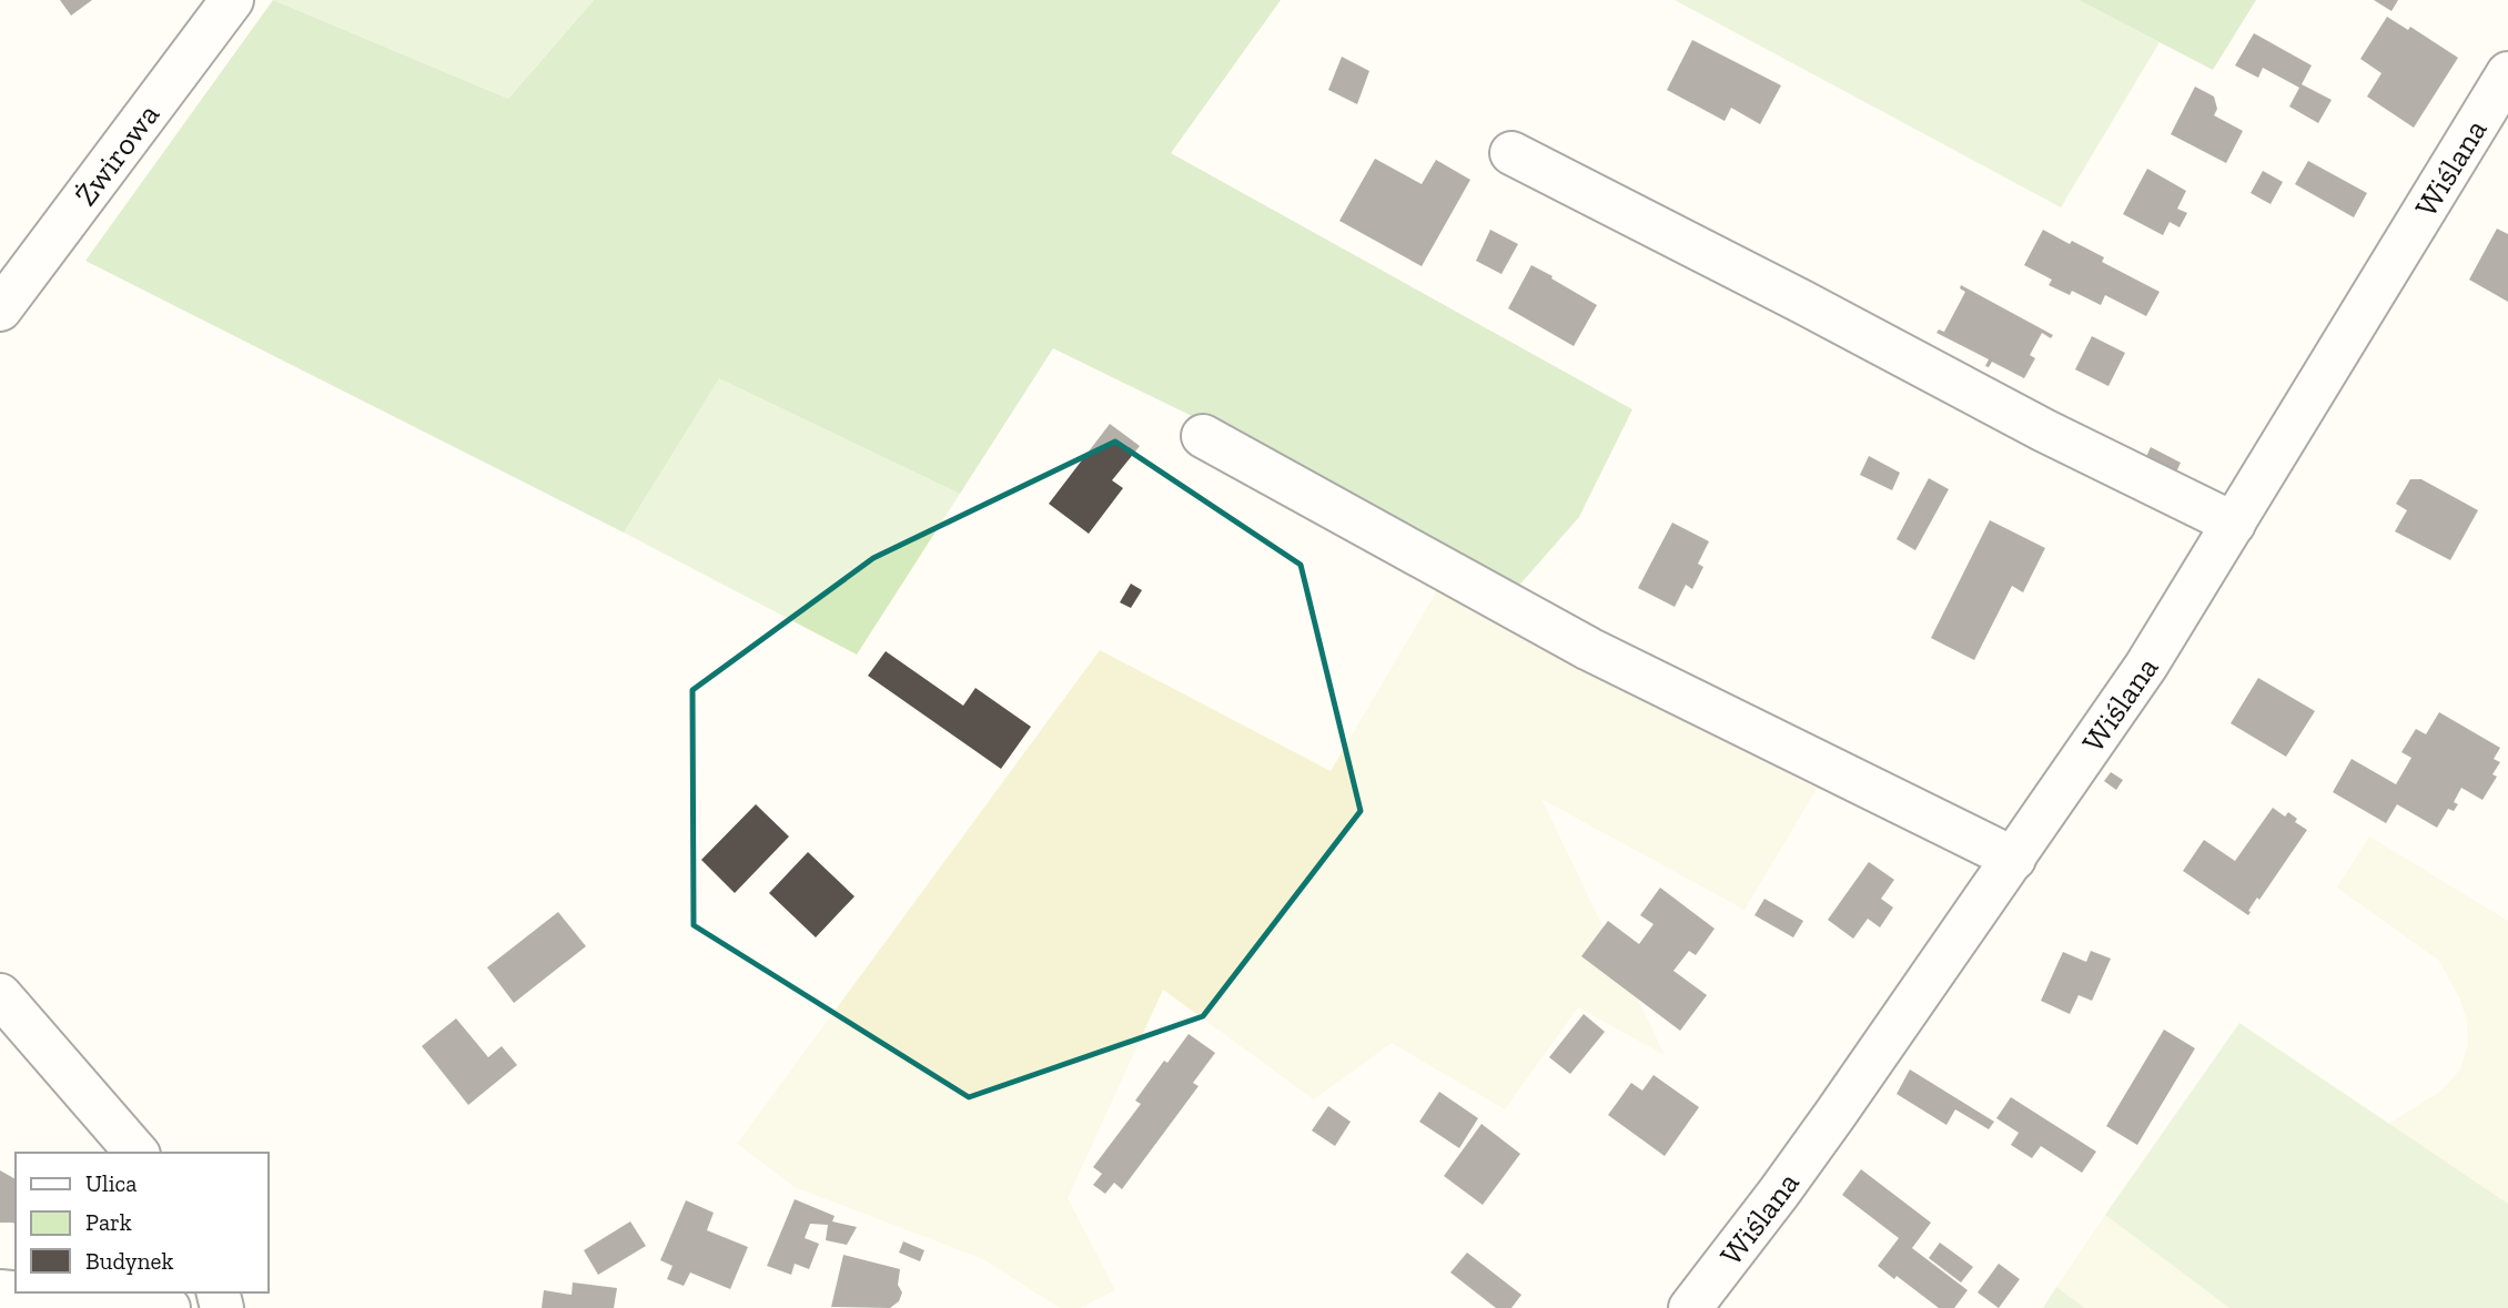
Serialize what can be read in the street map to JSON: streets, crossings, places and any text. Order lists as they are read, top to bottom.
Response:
{
  "streets": {
    "street": ["Żwirowa", "Wiślana"]
  },
  "legend": ["Ulica", "Park", "Budynek"]
}
